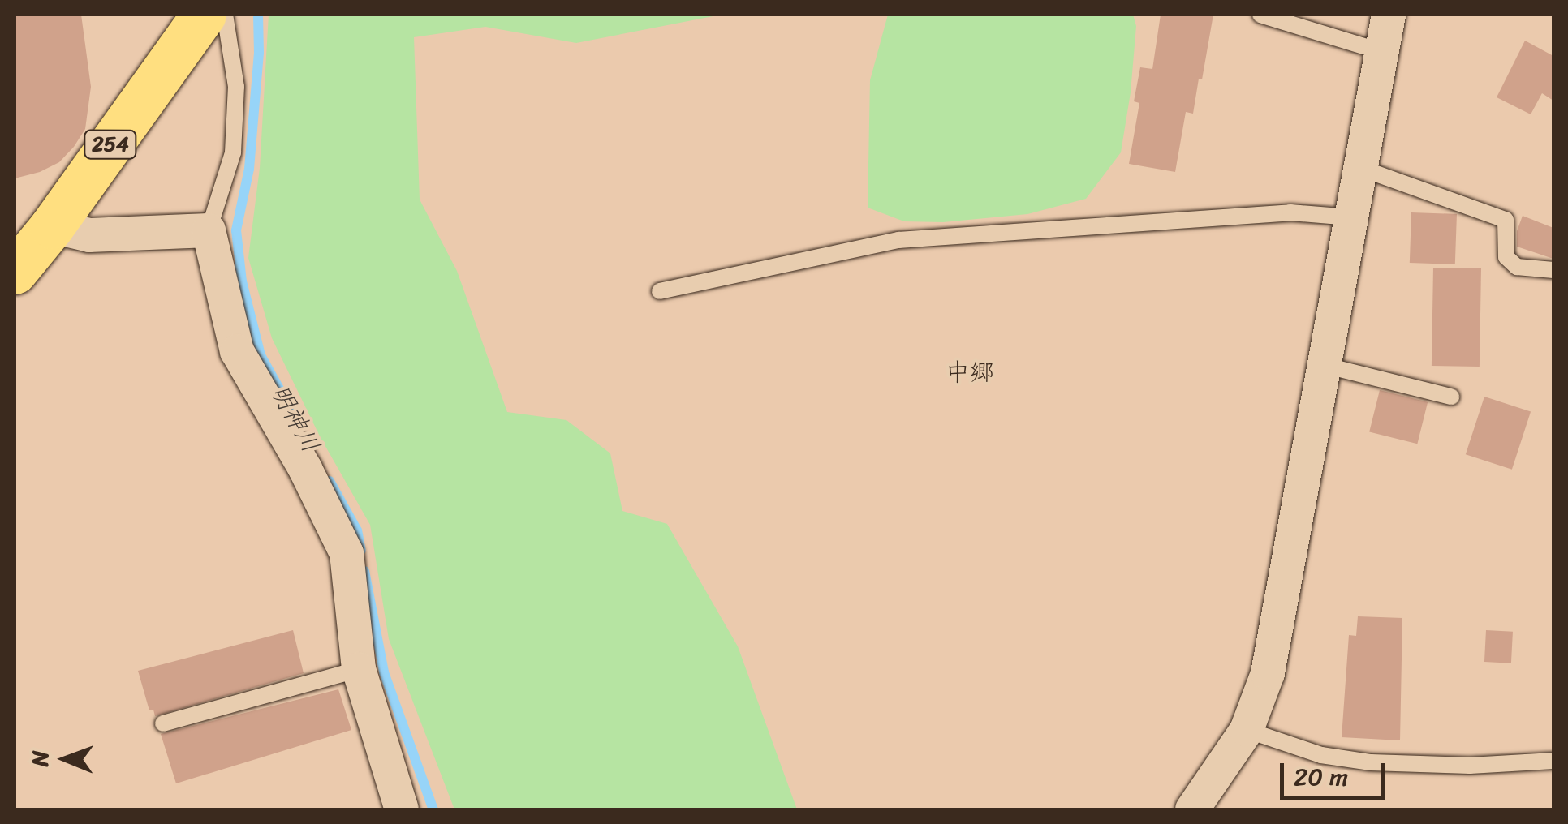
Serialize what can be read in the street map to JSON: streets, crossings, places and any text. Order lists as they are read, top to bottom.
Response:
{
  "streets": {
    "highway": ["254"]
  },
  "districts": ["中郷"],
  "water": ["明神川"],
  "scale_bar": "20 m",
  "north": "left"
}
